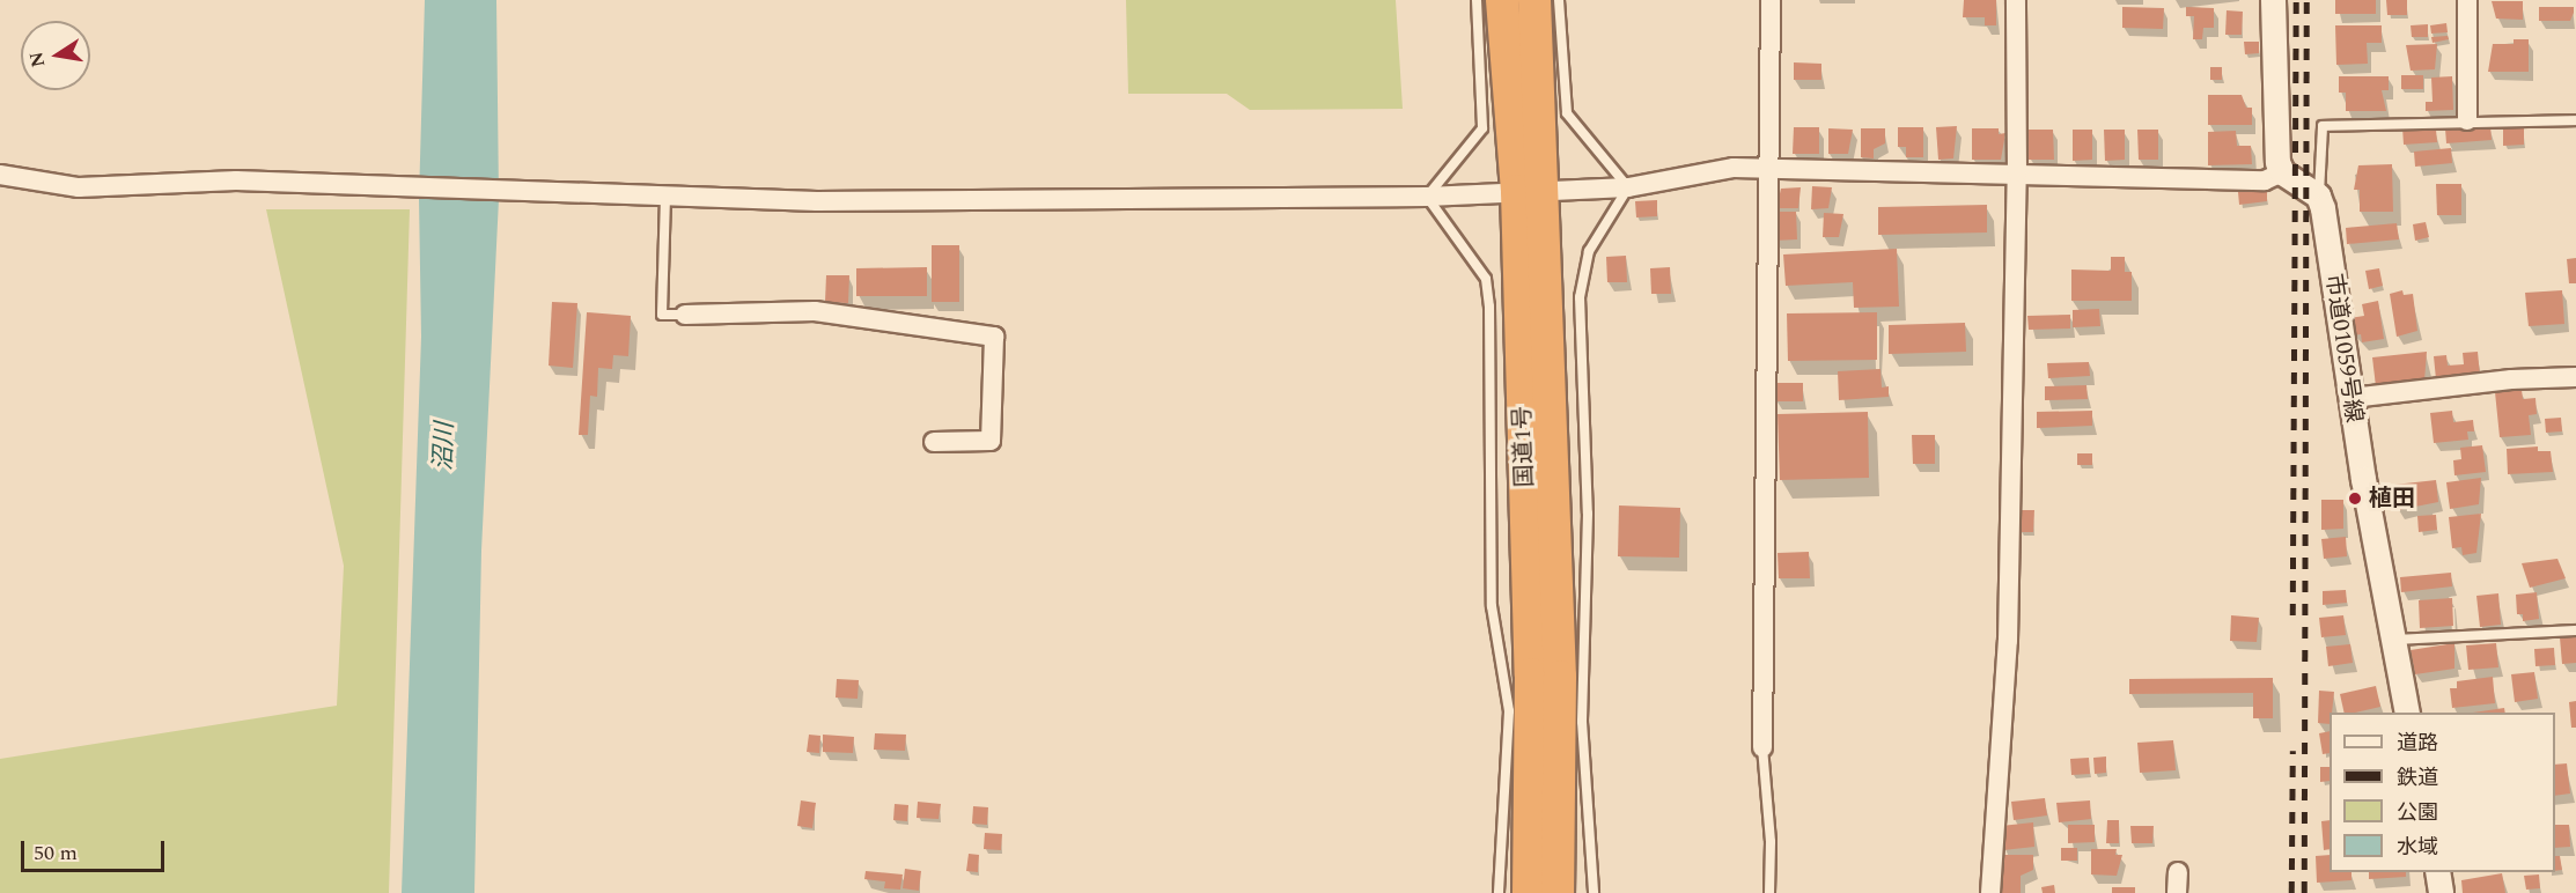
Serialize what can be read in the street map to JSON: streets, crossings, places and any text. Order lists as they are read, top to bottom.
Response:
{
  "streets": {
    "highway": ["国道1号"],
    "street": ["市道01059号線"]
  },
  "water": ["沼川"],
  "places": ["植田"],
  "legend": [
    "道路",
    "鉄道",
    "公園",
    "水域"
  ],
  "scale_bar": "50 m",
  "north": "left"
}
